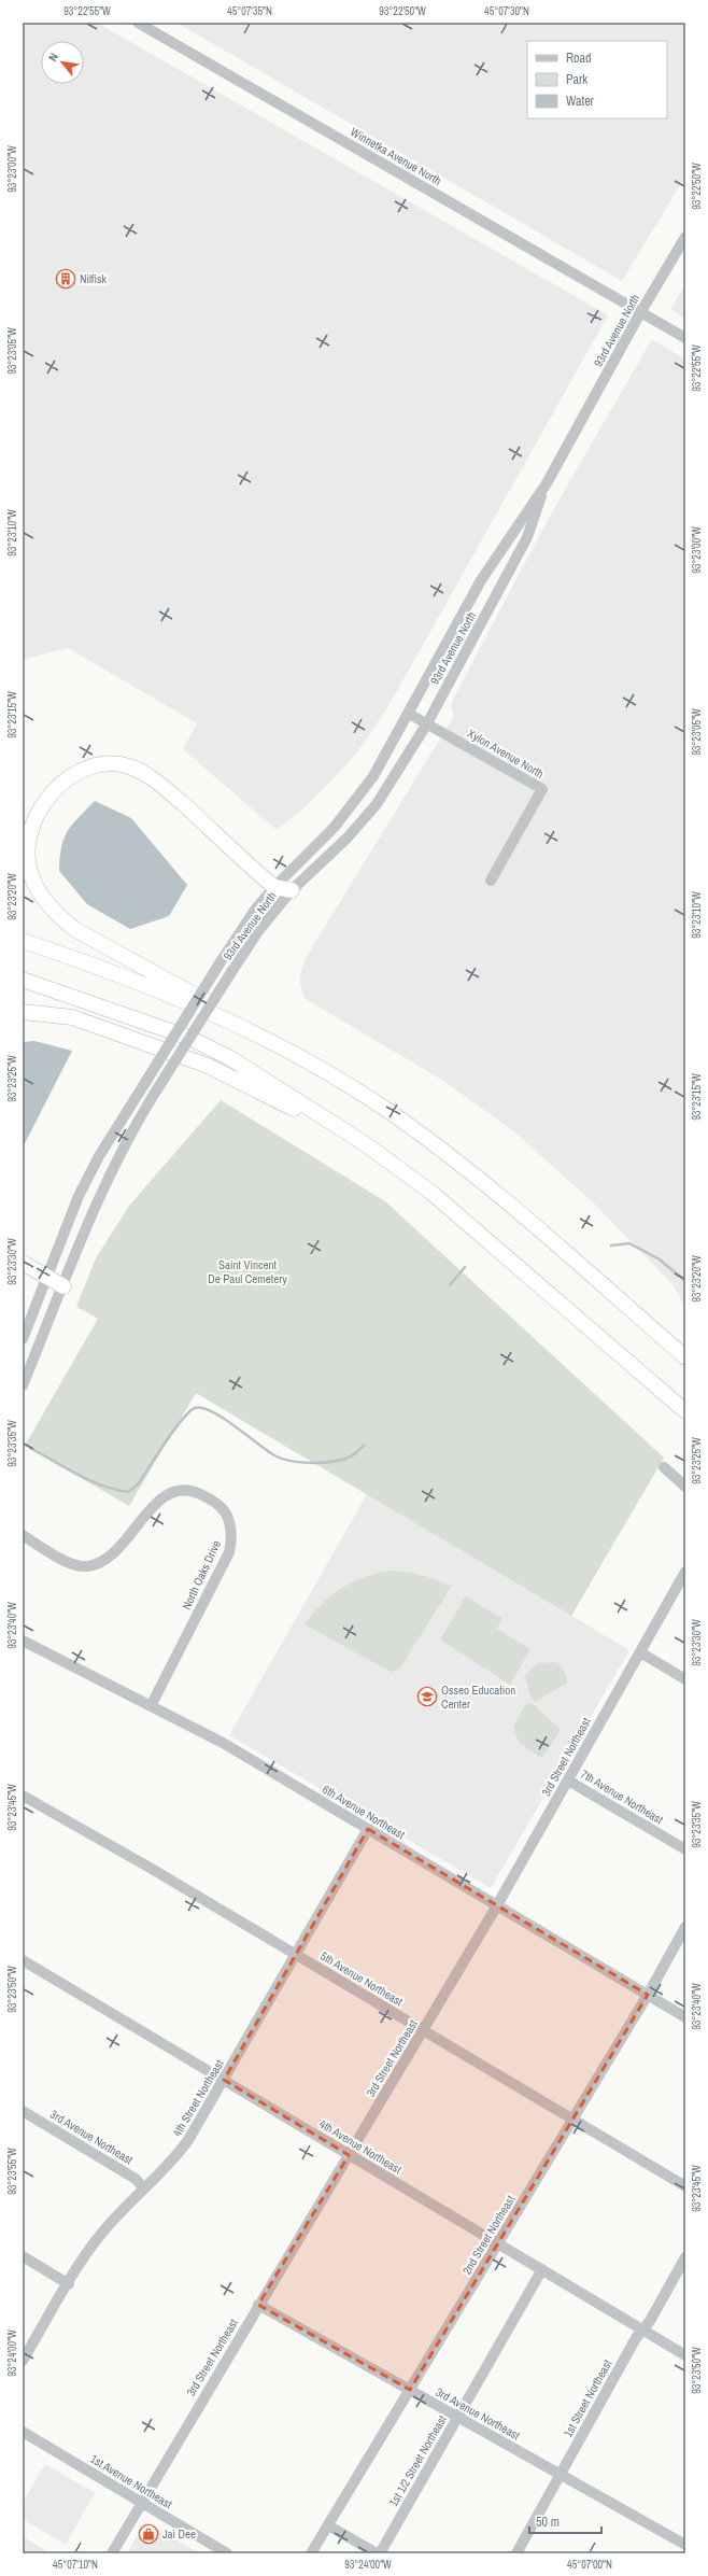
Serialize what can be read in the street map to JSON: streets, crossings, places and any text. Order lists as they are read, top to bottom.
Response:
{
  "streets": {
    "street": [
      "Winnetka Avenue North",
      "93rd Avenue North",
      "Xylon Avenue North",
      "North Oaks Drive",
      "3rd Street Northeast",
      "7th Avenue Northeast",
      "6th Avenue Northeast",
      "5th Avenue Northeast",
      "4th Street Northeast",
      "3rd Avenue Northeast",
      "4th Avenue Northeast",
      "2nd Street Northeast",
      "1st Street Northeast",
      "1st 1/2 Street Northeast",
      "1st Avenue Northeast"
    ]
  },
  "crossings": [
    ["Winnetka Avenue North", "93rd Avenue North"],
    ["93rd Avenue North", "Xylon Avenue North"],
    ["North Oaks Drive", "6th Avenue Northeast"],
    ["3rd Street Northeast", "7th Avenue Northeast"],
    ["3rd Street Northeast", "6th Avenue Northeast"],
    ["3rd Street Northeast", "5th Avenue Northeast"],
    ["3rd Street Northeast", "3rd Avenue Northeast"],
    ["3rd Street Northeast", "4th Avenue Northeast"],
    ["3rd Street Northeast", "1st Avenue Northeast"],
    ["6th Avenue Northeast", "4th Street Northeast"],
    ["6th Avenue Northeast", "2nd Street Northeast"],
    ["5th Avenue Northeast", "4th Street Northeast"],
    ["5th Avenue Northeast", "2nd Street Northeast"],
    ["4th Street Northeast", "3rd Avenue Northeast"],
    ["4th Street Northeast", "4th Avenue Northeast"],
    ["3rd Avenue Northeast", "2nd Street Northeast"],
    ["3rd Avenue Northeast", "1st Street Northeast"],
    ["3rd Avenue Northeast", "1st 1/2 Street Northeast"],
    ["4th Avenue Northeast", "2nd Street Northeast"],
    ["4th Avenue Northeast", "1st Street Northeast"],
    ["4th Avenue Northeast", "1st 1/2 Street Northeast"]
  ],
  "parks": ["Saint Vincent De Paul Cemetery"],
  "places": {
    "building": ["Nilfisk"],
    "school or university": ["Osseo Education Center"],
    "shop": ["Jai Dee"]
  },
  "legend": ["Road", "Park", "Water"],
  "scale_bar": "50 m",
  "north": "top left",
  "coordinates": [
    "93°22'55\"W",
    "45°07'35\"N",
    "93°22'50\"W",
    "45°07'30\"N",
    "93°23'00\"W",
    "93°23'05\"W",
    "93°23'10\"W",
    "93°23'15\"W",
    "93°23'20\"W",
    "93°23'25\"W",
    "93°23'30\"W",
    "93°23'35\"W",
    "93°23'40\"W",
    "93°23'45\"W",
    "93°23'50\"W",
    "93°23'55\"W",
    "93°24'00\"W",
    "45°07'10\"N",
    "45°07'00\"N"
  ]
}
